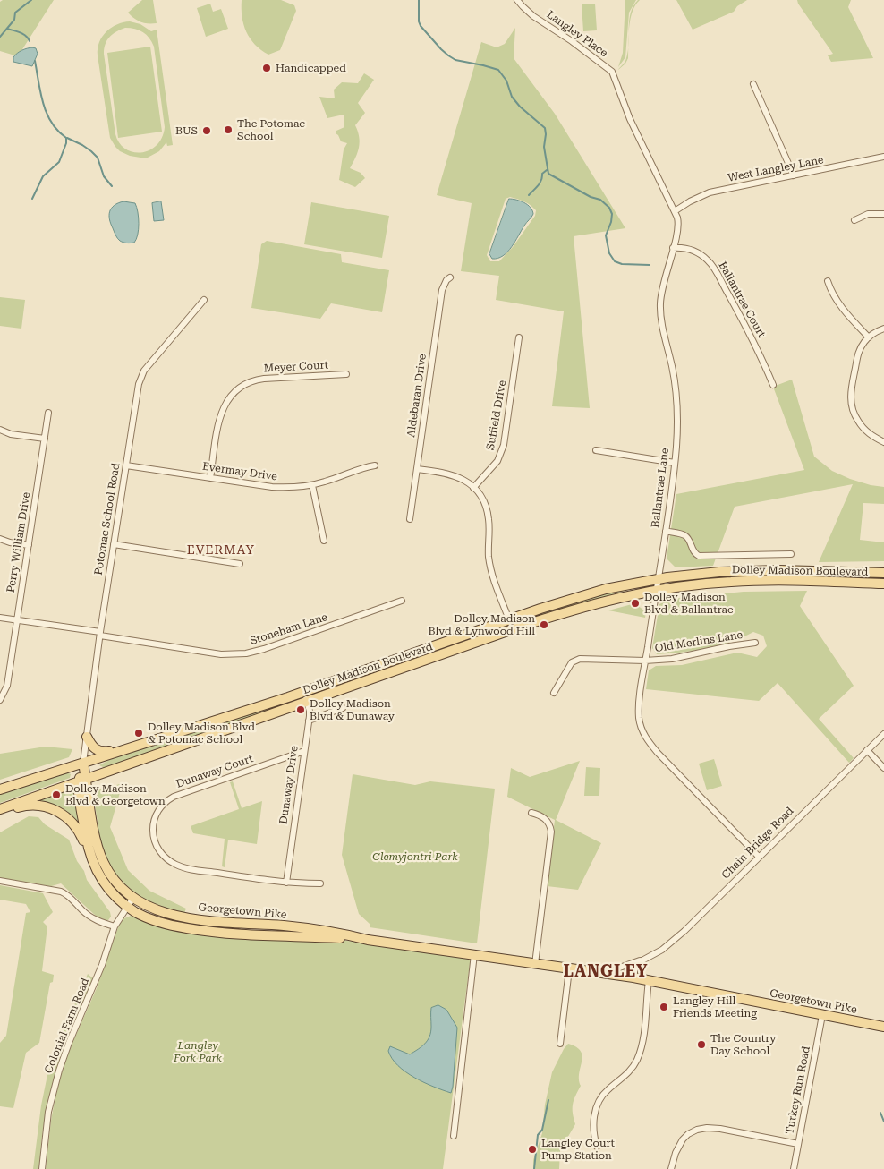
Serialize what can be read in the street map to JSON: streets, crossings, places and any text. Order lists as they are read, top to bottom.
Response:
{
  "streets": {
    "main road": ["Dolley Madison Boulevard", "Georgetown Pike"],
    "street": [
      "Langley Place",
      "West Langley Lane",
      "Ballantrae Court",
      "Meyer Court",
      "Aldebaran Drive",
      "Suffield Drive",
      "Evermay Drive",
      "Ballantrae Lane",
      "Potomac School Road",
      "Perry William Drive",
      "Stoneham Lane",
      "Old Merlins Lane",
      "Dunaway Court",
      "Dunaway Drive",
      "Chain Bridge Road",
      "Colonial Farm Road",
      "Turkey Run Road"
    ]
  },
  "crossings": [
    ["Langley Place", "Ballantrae Lane"],
    ["West Langley Lane", "Ballantrae Lane"],
    ["Ballantrae Court", "Ballantrae Lane"],
    ["Meyer Court", "Evermay Drive"],
    ["Evermay Drive", "Potomac School Road"],
    ["Ballantrae Lane", "Dolley Madison Boulevard"],
    ["Ballantrae Lane", "Old Merlins Lane"],
    ["Ballantrae Lane", "Chain Bridge Road"],
    ["Potomac School Road", "Dolley Madison Boulevard"],
    ["Potomac School Road", "Stoneham Lane"],
    ["Potomac School Road", "Georgetown Pike"],
    ["Perry William Drive", "Stoneham Lane"],
    ["Dolley Madison Boulevard", "Dunaway Drive"],
    ["Dolley Madison Boulevard", "Georgetown Pike"],
    ["Dunaway Court", "Dunaway Drive"],
    ["Chain Bridge Road", "Georgetown Pike"],
    ["Georgetown Pike", "Colonial Farm Road"],
    ["Georgetown Pike", "Turkey Run Road"]
  ],
  "districts": ["EVERMAY", "LANGLEY"],
  "parks": ["Clemyjontri Park", "Langley Fork Park"],
  "places": [
    "Handicapped",
    "The Potomac School",
    "BUS",
    "Dolley Madison Blvd & Ballantrae",
    "Dolley Madison Blvd & Lynwood Hill",
    "Dolley Madison Blvd & Dunaway",
    "Dolley Madison Blvd & Potomac School",
    "Dolley Madison Blvd & Georgetown",
    "Langley Hill Friends Meeting",
    "The Country Day School",
    "Langley Court Pump Station"
  ]
}
